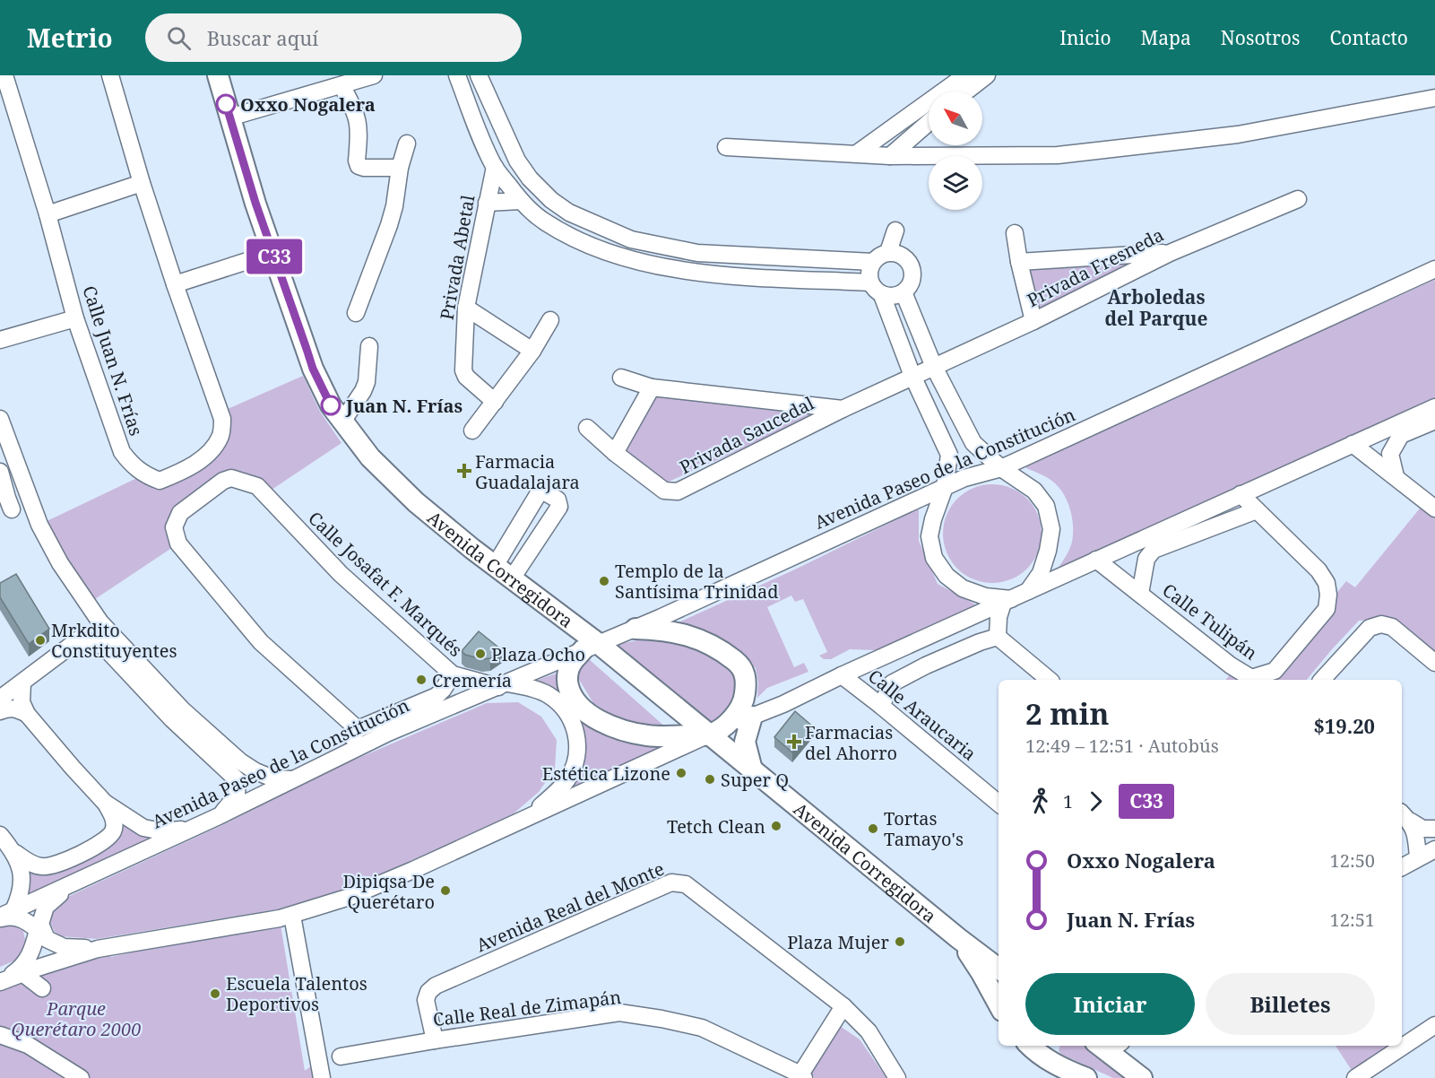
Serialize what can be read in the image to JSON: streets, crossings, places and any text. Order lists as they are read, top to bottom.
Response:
{
  "streets": {
    "main road": ["Avenida Corregidora"],
    "street": [
      "Privada Abetal",
      "Privada Fresneda",
      "Calle Juan N. Frías",
      "Privada Saucedal",
      "Avenida Paseo de la Constitución",
      "Calle Josafat F. Marqués",
      "Calle Tulipán",
      "Calle Araucaria",
      "Avenida Real del Monte",
      "Calle Real de Zimapán"
    ]
  },
  "crossings": [
    ["Privada Fresneda", "Privada Saucedal"],
    ["Avenida Paseo de la Constitución", "Avenida Corregidora"],
    ["Avenida Paseo de la Constitución", "Calle Josafat F. Marqués"],
    ["Avenida Real del Monte", "Calle Real de Zimapán"]
  ],
  "districts": ["Arboledas del Parque"],
  "parks": ["Parque Querétaro 2000"],
  "places": {
    "other": [
      "Oxxo Nogalera",
      "Juan N. Frías",
      "Templo de la Santísima Trinidad",
      "Mrkdito Constituyentes",
      "Plaza Ocho",
      "Cremería",
      "Estética Lizone",
      "Super Q",
      "Tetch Clean",
      "Tortas Tamayo's",
      "Dipiqsa De Querétaro",
      "Plaza Mujer",
      "Escuela Talentos Deportivos"
    ],
    "health": ["Farmacia Guadalajara", "Farmacias del Ahorro"]
  },
  "lines": ["bus line C33"],
  "north": "top left",
  "page": {
    "header": "Metrio",
    "search": "Buscar aquí",
    "nav": [
      "Inicio",
      "Mapa",
      "Nosotros",
      "Contacto"
    ],
    "on_map": "C33",
    "heading": ["2 min", "12:49 – 12:51 · Autobús", "$19.20"],
    "legs": ["1", "C33"],
    "list": [
      {
        "name": "Oxxo Nogalera",
        "value": "12:50"
      },
      {
        "name": "Juan N. Frías",
        "value": "12:51"
      }
    ],
    "buttons": ["Iniciar", "Billetes"]
  }
}
